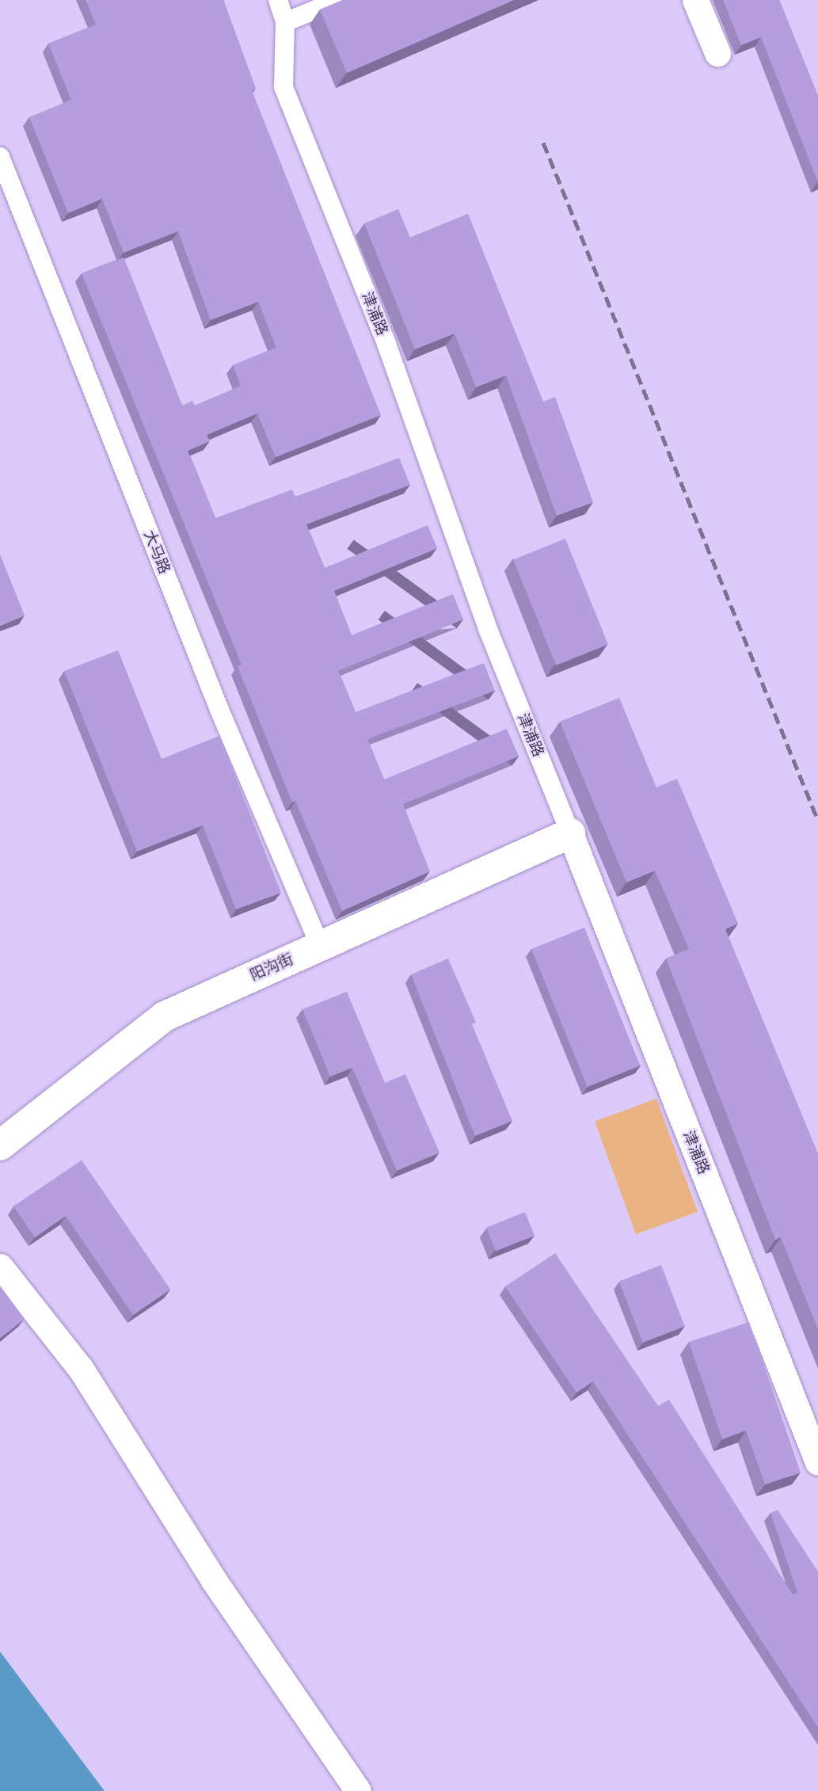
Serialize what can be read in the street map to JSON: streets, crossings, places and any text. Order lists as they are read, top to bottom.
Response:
{
  "streets": {
    "street": ["津浦路", "大马路", "阳沟街"]
  },
  "crossings": [
    ["津浦路", "阳沟街"],
    ["大马路", "阳沟街"]
  ]
}
